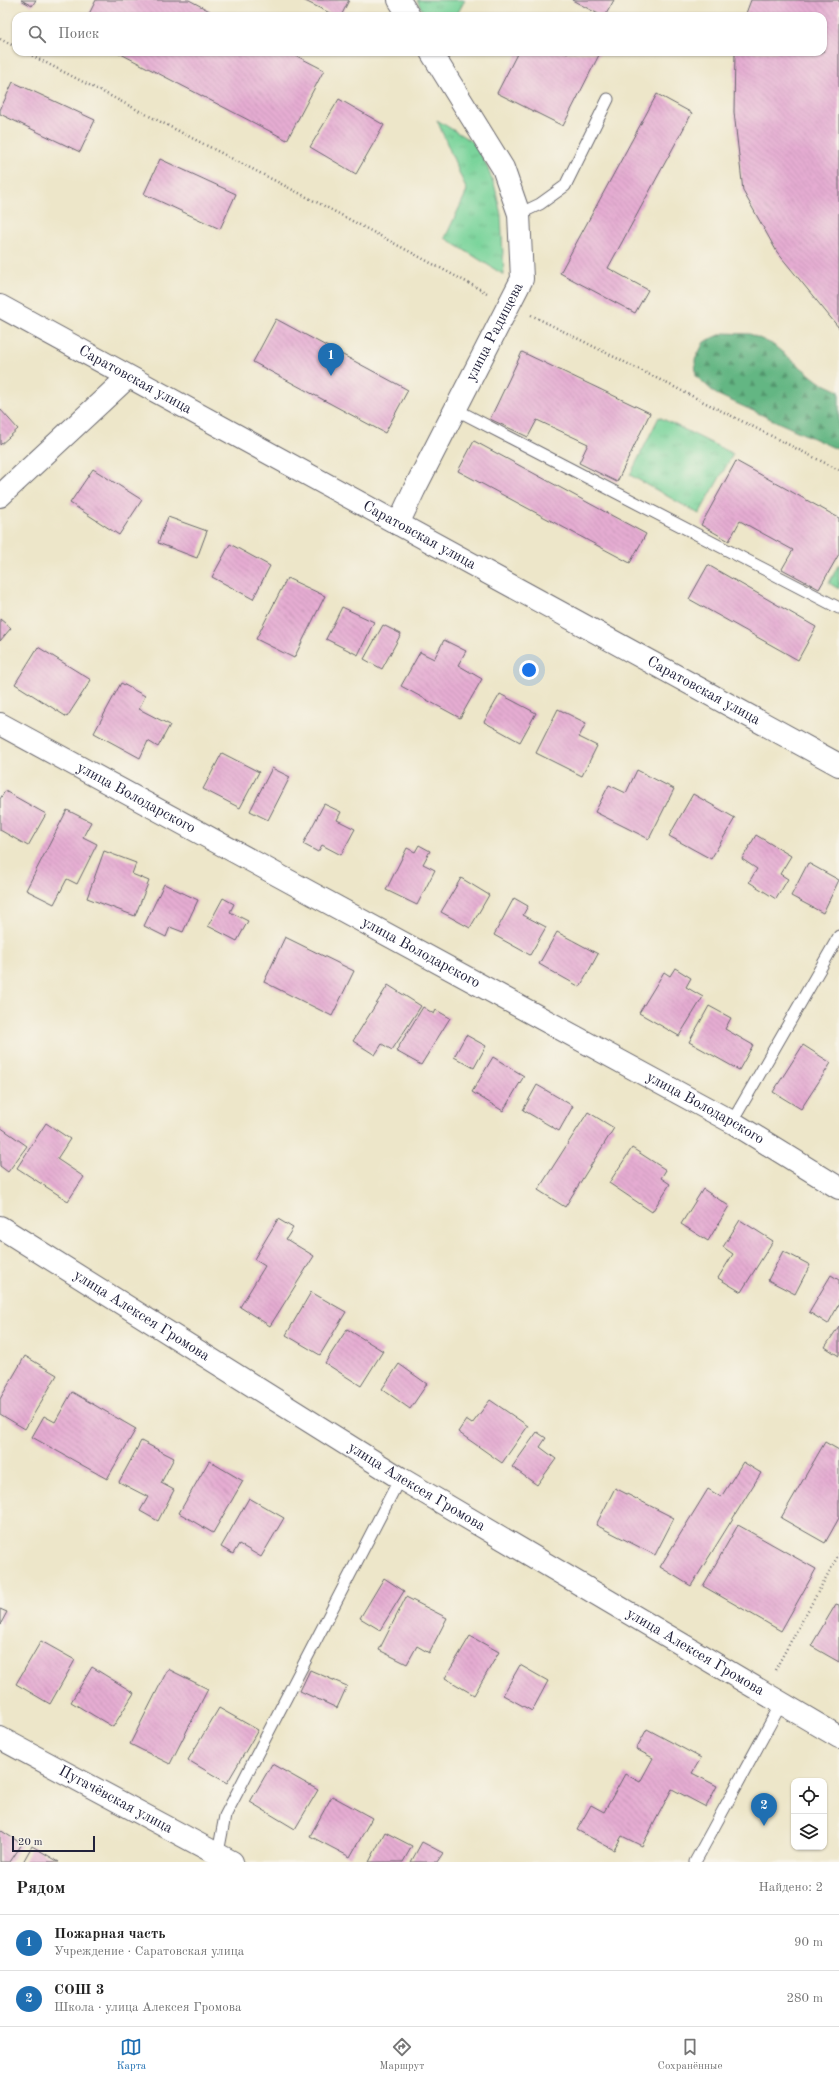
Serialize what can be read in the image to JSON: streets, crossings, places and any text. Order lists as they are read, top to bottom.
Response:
{
  "streets": {
    "street": [
      "улица Радищева",
      "Саратовская улица",
      "улица Володарского",
      "улица Алексея Громова",
      "Пугачёвская улица"
    ]
  },
  "crossings": [
    ["улица Радищева", "Саратовская улица"]
  ],
  "scale_bar": "20 m",
  "page": {
    "search": "Поиск",
    "pins": ["1", "2"],
    "scale": "20 m",
    "heading": ["Рядом", "Найдено: 2"],
    "list": [
      {
        "mark": "1",
        "name": "Пожарная часть",
        "note": "Учреждение · Саратовская улица",
        "value": "90 m"
      },
      {
        "mark": "2",
        "name": "СОШ 3",
        "note": "Школа · улица Алексея Громова",
        "value": "280 m"
      }
    ],
    "nav": ["Карта", "Маршрут", "Сохранённые"]
  }
}
